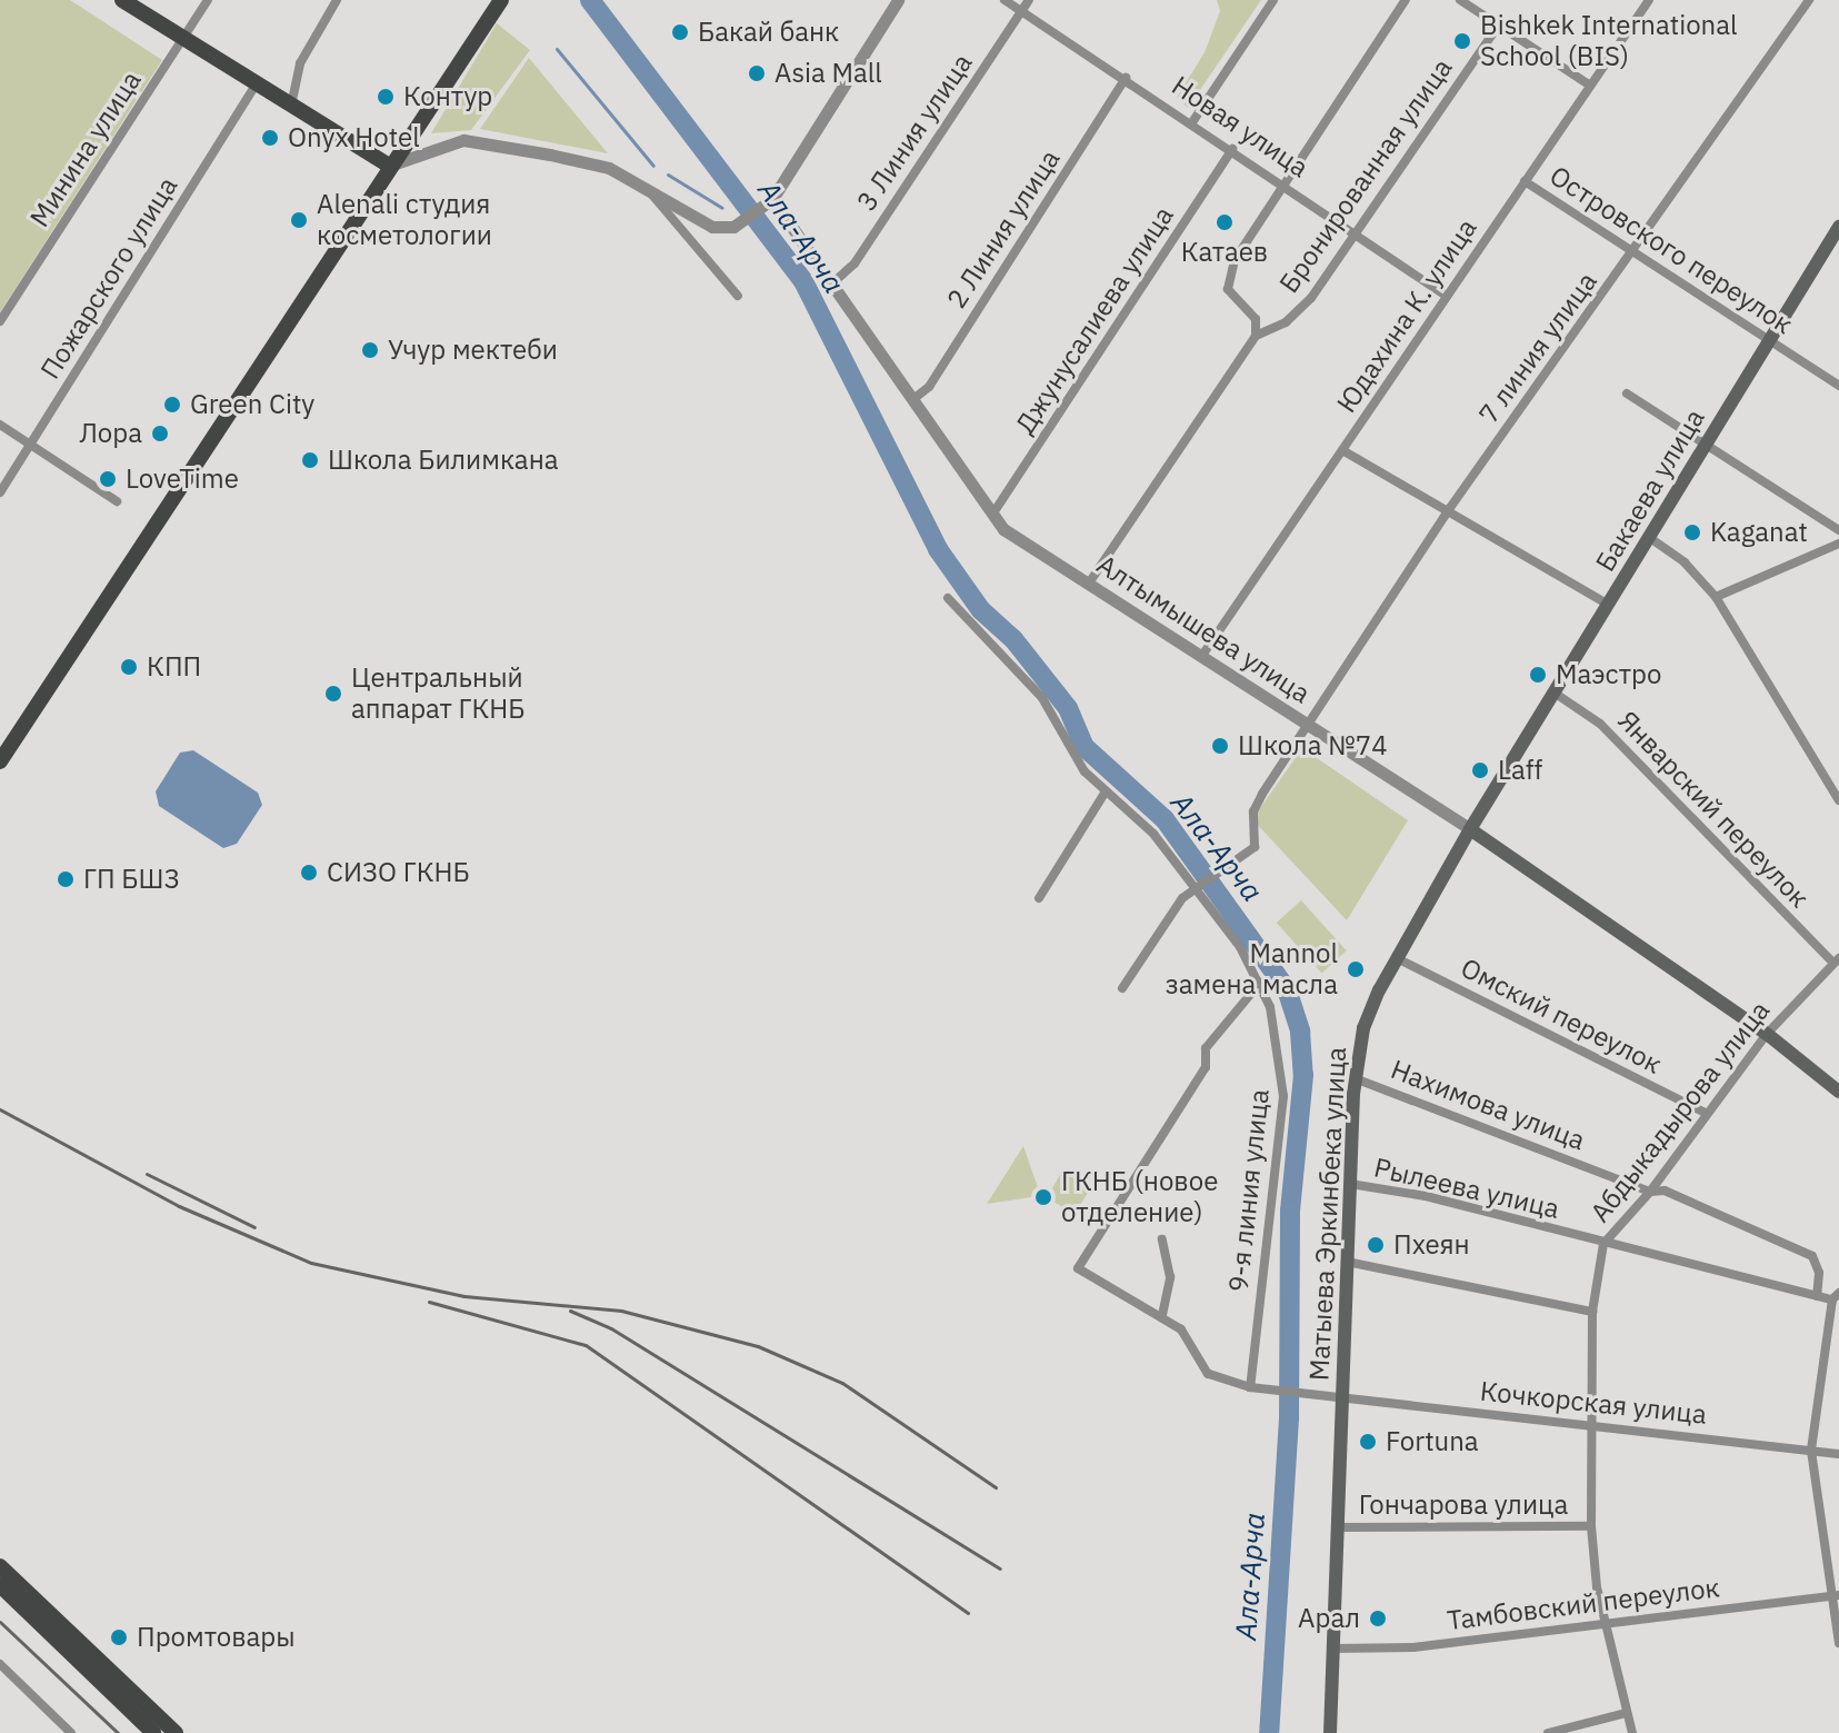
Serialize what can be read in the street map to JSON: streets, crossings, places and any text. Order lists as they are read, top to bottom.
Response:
{
  "streets": {
    "main road": ["Бакаева улица", "Алтымышева улица", "Матыева Эркинбека улица"],
    "street": [
      "Новая улица",
      "3 Линия улица",
      "Минина улица",
      "Бронированная улица",
      "2 Линия улица",
      "Островского переулок",
      "Пожарского улица",
      "Юдахина К. улица",
      "Джунусалиева улица",
      "7 линия улица",
      "Январский переулок",
      "Омский переулок",
      "Нахимова улица",
      "Абдыкадырова улица",
      "Рылеева улица",
      "9-я линия улица",
      "Кочкорская улица",
      "Гончарова улица",
      "Тамбовский переулок"
    ]
  },
  "crossings": [
    ["Новая улица", "3 Линия улица"],
    ["Новая улица", "Бронированная улица"],
    ["Новая улица", "2 Линия улица"],
    ["Новая улица", "Юдахина К. улица"],
    ["Новая улица", "Джунусалиева улица"],
    ["3 Линия улица", "Алтымышева улица"],
    ["Бронированная улица", "Алтымышева улица"],
    ["2 Линия улица", "Алтымышева улица"],
    ["Островского переулок", "Юдахина К. улица"],
    ["Островского переулок", "7 линия улица"],
    ["Островского переулок", "Бакаева улица"],
    ["Юдахина К. улица", "Бакаева улица"],
    ["Юдахина К. улица", "Алтымышева улица"],
    ["Джунусалиева улица", "Алтымышева улица"],
    ["7 линия улица", "Бакаева улица"],
    ["7 линия улица", "Алтымышева улица"],
    ["7 линия улица", "9-я линия улица"],
    ["Бакаева улица", "Матыева Эркинбека улица"],
    ["Алтымышева улица", "Абдыкадырова улица"],
    ["Алтымышева улица", "Матыева Эркинбека улица"],
    ["Январский переулок", "Абдыкадырова улица"],
    ["Январский переулок", "Матыева Эркинбека улица"],
    ["Омский переулок", "Абдыкадырова улица"],
    ["Омский переулок", "Матыева Эркинбека улица"],
    ["Нахимова улица", "Абдыкадырова улица"],
    ["Нахимова улица", "Рылеева улица"],
    ["Нахимова улица", "Матыева Эркинбека улица"],
    ["Абдыкадырова улица", "Рылеева улица"],
    ["Абдыкадырова улица", "Кочкорская улица"],
    ["Абдыкадырова улица", "Гончарова улица"],
    ["Абдыкадырова улица", "Тамбовский переулок"],
    ["Рылеева улица", "Матыева Эркинбека улица"],
    ["Матыева Эркинбека улица", "Кочкорская улица"],
    ["Матыева Эркинбека улица", "Гончарова улица"],
    ["Матыева Эркинбека улица", "Тамбовский переулок"]
  ],
  "water": ["Ала-Арча"],
  "places": [
    "Бакай банк",
    "Bishkek International School (BIS)",
    "Asia Mall",
    "Контур",
    "Onyx Hotel",
    "Alenali студия косметологии",
    "Катаев",
    "Учур мектеби",
    "Green City",
    "Лора",
    "Школа Билимкана",
    "LoveTime",
    "Kaganat",
    "КПП",
    "Маэстро",
    "Центральный аппарат ГКНБ",
    "Школа №74",
    "Laff",
    "СИЗО ГКНБ",
    "ГП БШЗ",
    "Mannol замена масла",
    "ГКНБ (новое отделение)",
    "Пхеян",
    "Fortuna",
    "Арал",
    "Промтовары"
  ]
}
